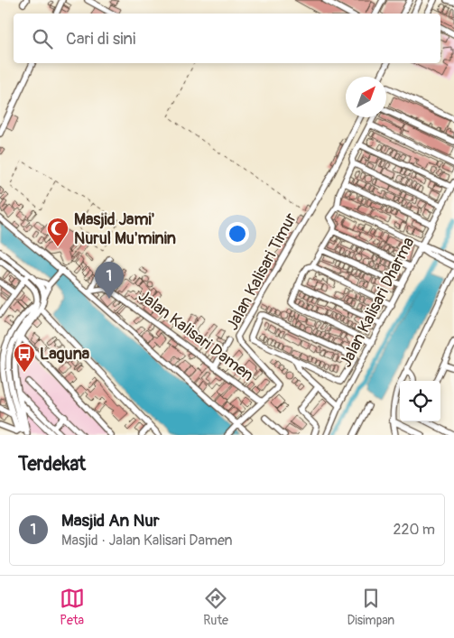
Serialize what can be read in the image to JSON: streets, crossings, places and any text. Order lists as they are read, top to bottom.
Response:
{
  "streets": {
    "street": ["Jalan Kalisari Timur", "Jalan Kalisari Dharma", "Jalan Kalisari Damen"]
  },
  "crossings": [
    ["Jalan Kalisari Timur", "Jalan Kalisari Damen"]
  ],
  "places": {
    "mosque": ["Masjid Jami' Nurul Mu'minin"],
    "bus stop": ["Laguna"]
  },
  "north": "top right",
  "page": {
    "search": "Cari di sini",
    "pins": "1",
    "heading": "Terdekat",
    "list": [
      {
        "mark": "1",
        "name": "Masjid An Nur",
        "note": "Masjid · Jalan Kalisari Damen",
        "value": "220 m"
      }
    ],
    "nav": ["Peta", "Rute", "Disimpan"]
  }
}
